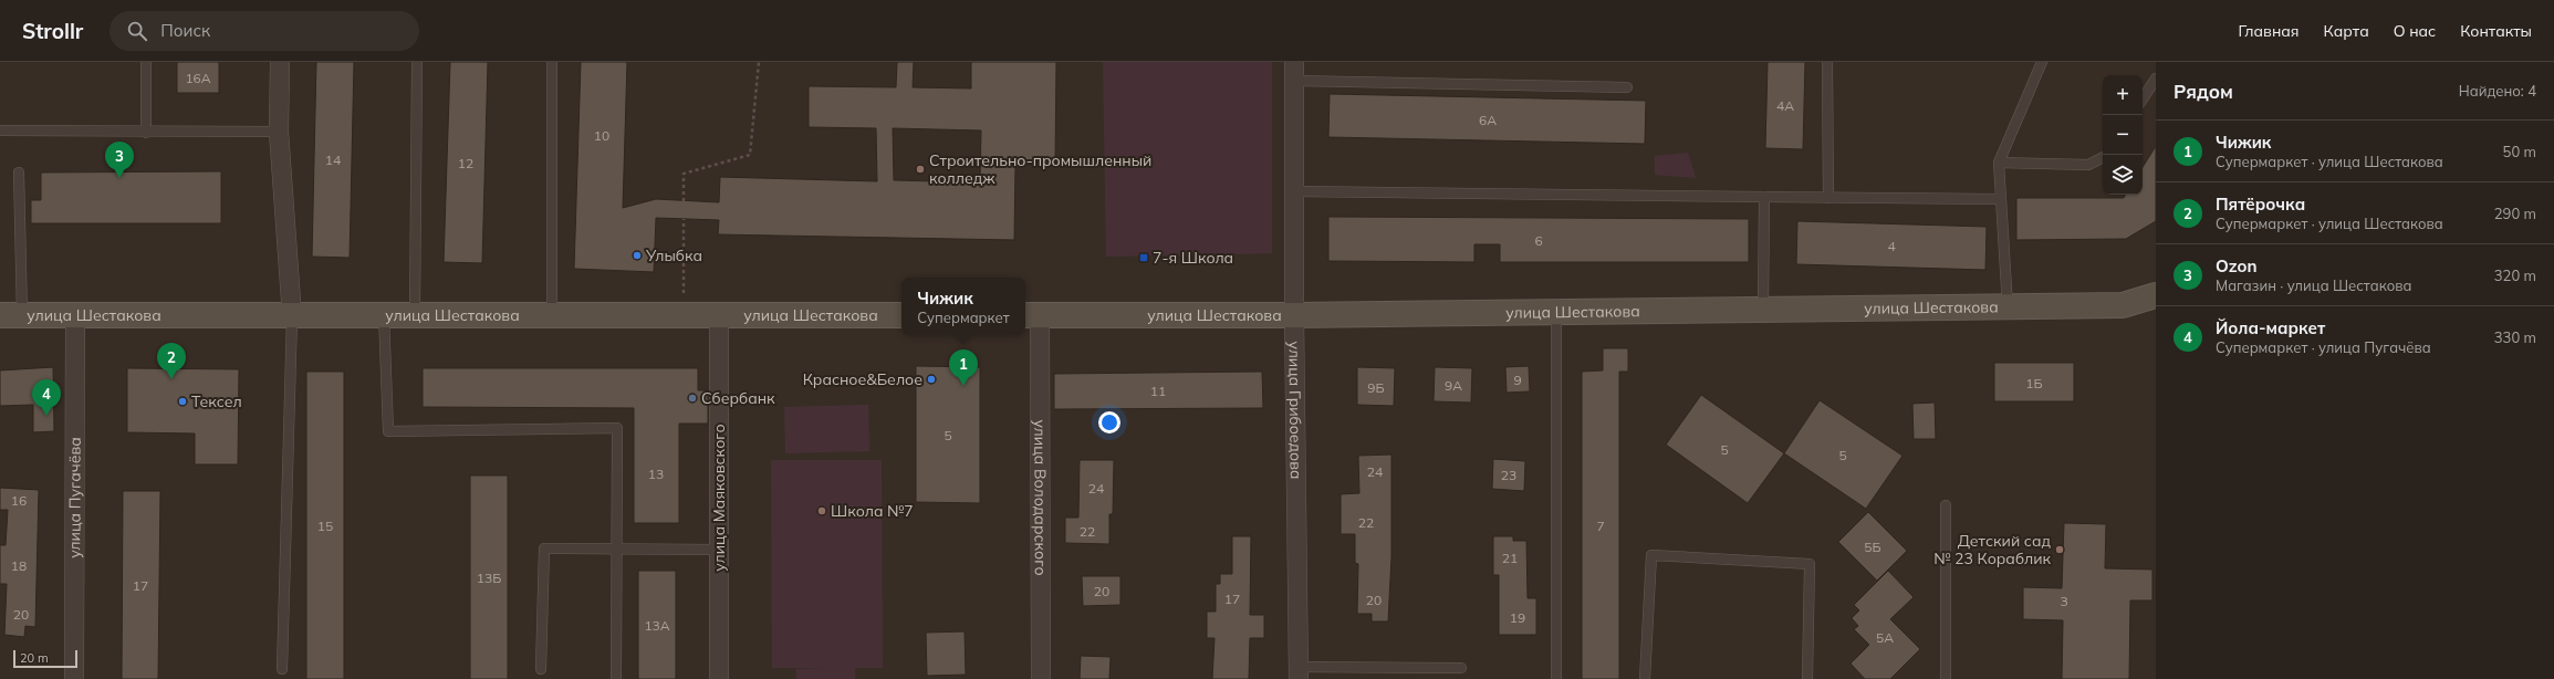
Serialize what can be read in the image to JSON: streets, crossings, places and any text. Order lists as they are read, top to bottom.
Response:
{
  "streets": {
    "main road": ["улица Шестакова"],
    "street": [
      "улица Грибоедова",
      "улица Пугачёва",
      "улица Маяковского",
      "улица Володарского"
    ]
  },
  "crossings": [
    ["улица Шестакова", "улица Грибоедова"],
    ["улица Шестакова", "улица Пугачёва"],
    ["улица Шестакова", "улица Маяковского"],
    ["улица Шестакова", "улица Володарского"]
  ],
  "places": {
    "other": [
      "Строительно-промышленный колледж",
      "Улыбка",
      "Красное&Белое",
      "Сбербанк",
      "Тексел",
      "Школа №7",
      "Детский сад № 23 Кораблик"
    ],
    "transit": ["7-я Школа"]
  },
  "house_numbers": [
    "16А",
    "4А",
    "6А",
    "10",
    "14",
    "12",
    "6",
    "4",
    "9",
    "1Б",
    "9А",
    "9Б",
    "11",
    "5",
    "5",
    "5",
    "24",
    "13",
    "23",
    "24",
    "16",
    "22",
    "15",
    "7",
    "22",
    "5Б",
    "21",
    "18",
    "13Б",
    "17",
    "20",
    "17",
    "20",
    "3",
    "20",
    "19",
    "13А",
    "5А"
  ],
  "scale_bar": "20 m",
  "page": {
    "header": "Strollr",
    "search": "Поиск",
    "nav": [
      "Главная",
      "Карта",
      "О нас",
      "Контакты"
    ],
    "heading": ["Рядом", "Найдено: 4"],
    "map_buttons": ["+", "−"],
    "list": [
      {
        "mark": "1",
        "name": "Чижик",
        "note": "Супермаркет · улица Шестакова",
        "value": "50 m"
      },
      {
        "mark": "2",
        "name": "Пятёрочка",
        "note": "Супермаркет · улица Шестакова",
        "value": "290 m"
      },
      {
        "mark": "3",
        "name": "Ozon",
        "note": "Магазин · улица Шестакова",
        "value": "320 m"
      },
      {
        "mark": "4",
        "name": "Йола-маркет",
        "note": "Супермаркет · улица Пугачёва",
        "value": "330 m"
      }
    ],
    "pins": [
      "3",
      "2",
      "1",
      "4"
    ],
    "popup": ["Чижик", "Супермаркет"],
    "scale": "20 m"
  }
}
